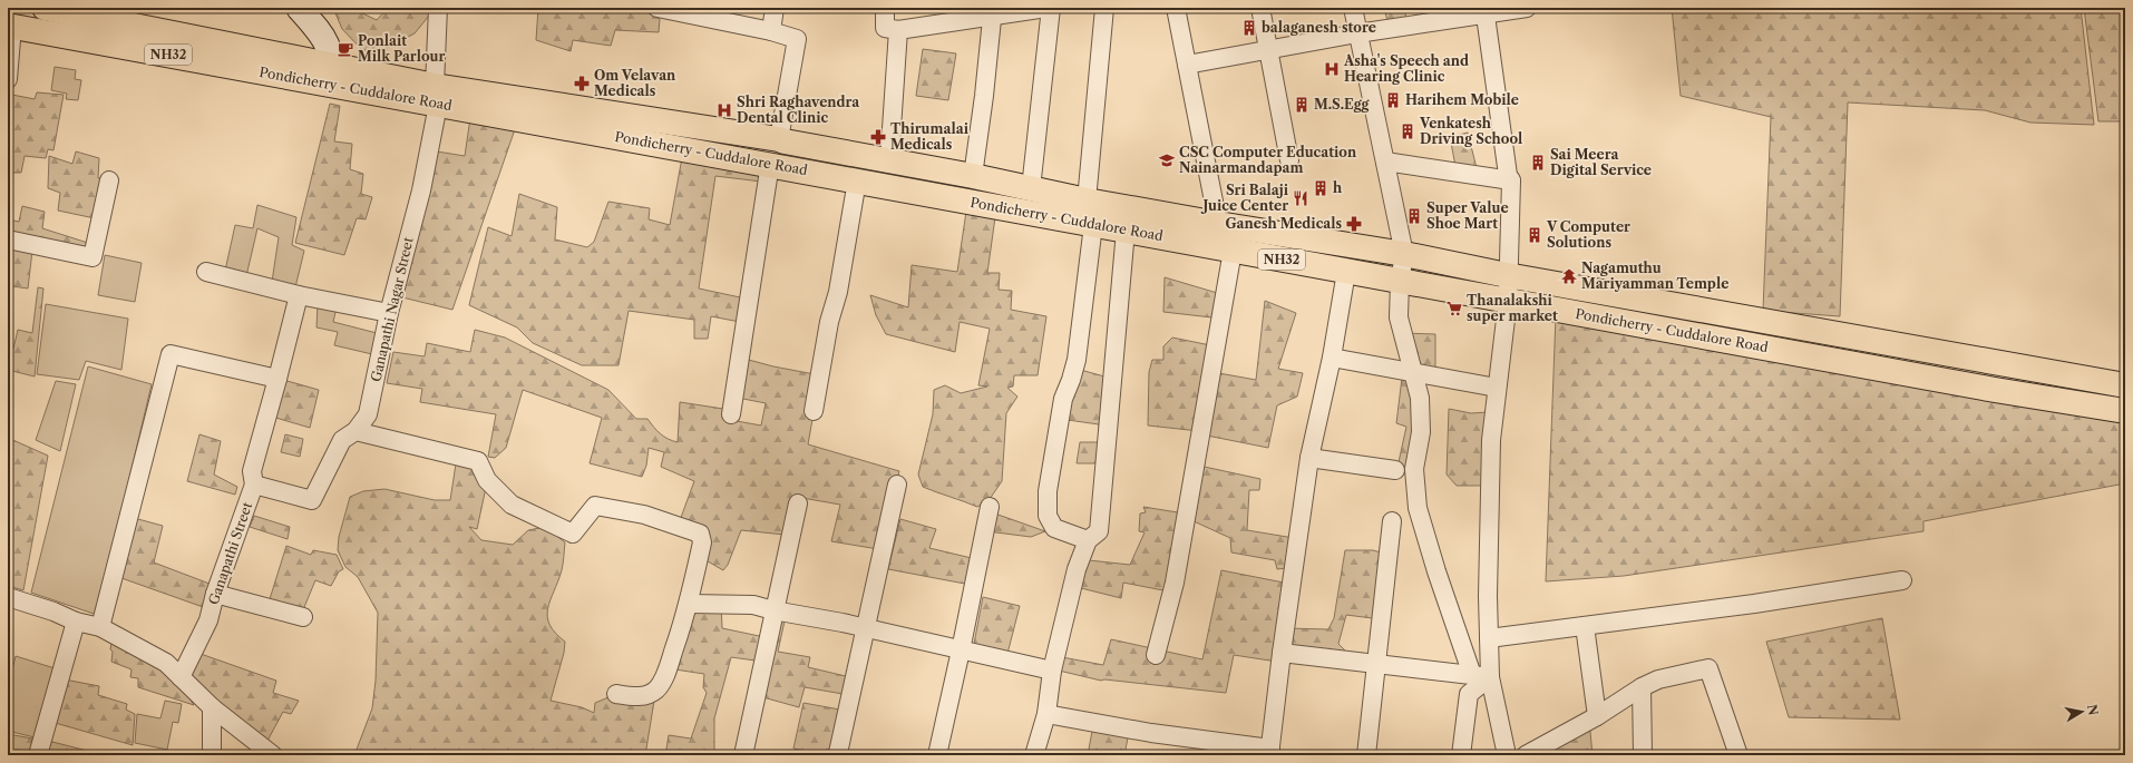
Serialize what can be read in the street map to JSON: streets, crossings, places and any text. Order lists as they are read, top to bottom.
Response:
{
  "streets": {
    "highway": ["NH32", "Pondicherry - Cuddalore Road"],
    "street": ["Ganapathi Nagar Street", "Ganapathi Street"]
  },
  "crossings": [
    ["Pondicherry - Cuddalore Road", "Ganapathi Nagar Street"],
    ["Ganapathi Nagar Street", "Ganapathi Street"]
  ],
  "places": {
    "building": [
      "balaganesh store",
      "Harihem Mobile",
      "M.S.Egg",
      "Venkatesh Driving School",
      "Sai Meera Digital Service",
      "h",
      "Super Value Shoe Mart",
      "V Computer Solutions"
    ],
    "cafe": ["Ponlait Milk Parlour"],
    "hospital": ["Asha's Speech and Hearing Clinic", "Shri Raghavendra Dental Clinic"],
    "pharmacy": ["Om Velavan Medicals", "Thirumalai Medicals", "Ganesh Medicals"],
    "school or university": ["CSC Computer Education Nainarmandapam"],
    "restaurant": ["Sri Balaji Juice Center"],
    "temple": ["Nagamuthu Mariyamman Temple"],
    "supermarket": ["Thanalakshi super market"]
  },
  "north": "right"
}
